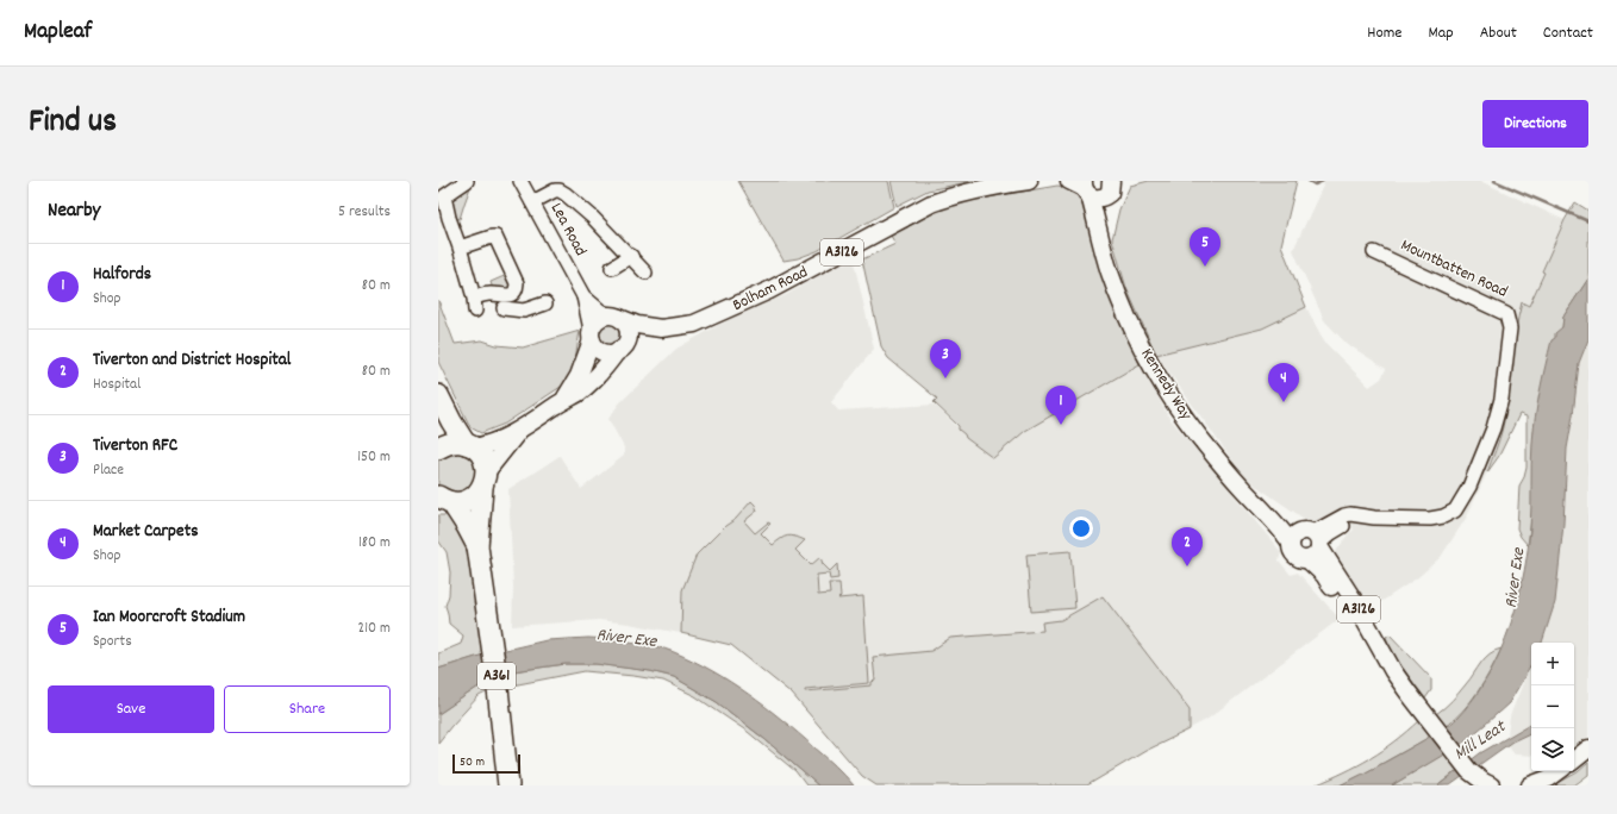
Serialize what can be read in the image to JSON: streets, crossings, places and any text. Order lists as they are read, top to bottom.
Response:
{
  "streets": {
    "highway": ["A361"],
    "main road": ["A3126", "Bolham Road", "Kennedy Way"],
    "street": ["Lea Road", "Mountbatten Road"]
  },
  "crossings": [
    ["Lea Road", "Bolham Road"],
    ["A3126", "Mountbatten Road"],
    ["A3126", "Kennedy Way"],
    ["Mountbatten Road", "Kennedy Way"]
  ],
  "water": ["River Exe", "Mill Leat"],
  "scale_bar": "50 m",
  "page": {
    "header": "Mapleaf",
    "nav": [
      "Home",
      "Map",
      "About",
      "Contact"
    ],
    "title": "Find us",
    "buttons": [
      "Directions",
      ["Save", "Share"]
    ],
    "heading": ["Nearby", "5 results"],
    "pins": [
      "5",
      "3",
      "4",
      "1",
      "2"
    ],
    "list": [
      {
        "mark": "1",
        "name": "Halfords",
        "note": "Shop",
        "value": "80 m"
      },
      {
        "mark": "2",
        "name": "Tiverton and District Hospital",
        "note": "Hospital",
        "value": "80 m"
      },
      {
        "mark": "3",
        "name": "Tiverton RFC",
        "note": "Place",
        "value": "150 m"
      },
      {
        "mark": "4",
        "name": "Market Carpets",
        "note": "Shop",
        "value": "180 m"
      },
      {
        "mark": "5",
        "name": "Ian Moorcroft Stadium",
        "note": "Sports",
        "value": "210 m"
      }
    ],
    "map_buttons": ["+", "−"],
    "scale": "50 m"
  }
}
